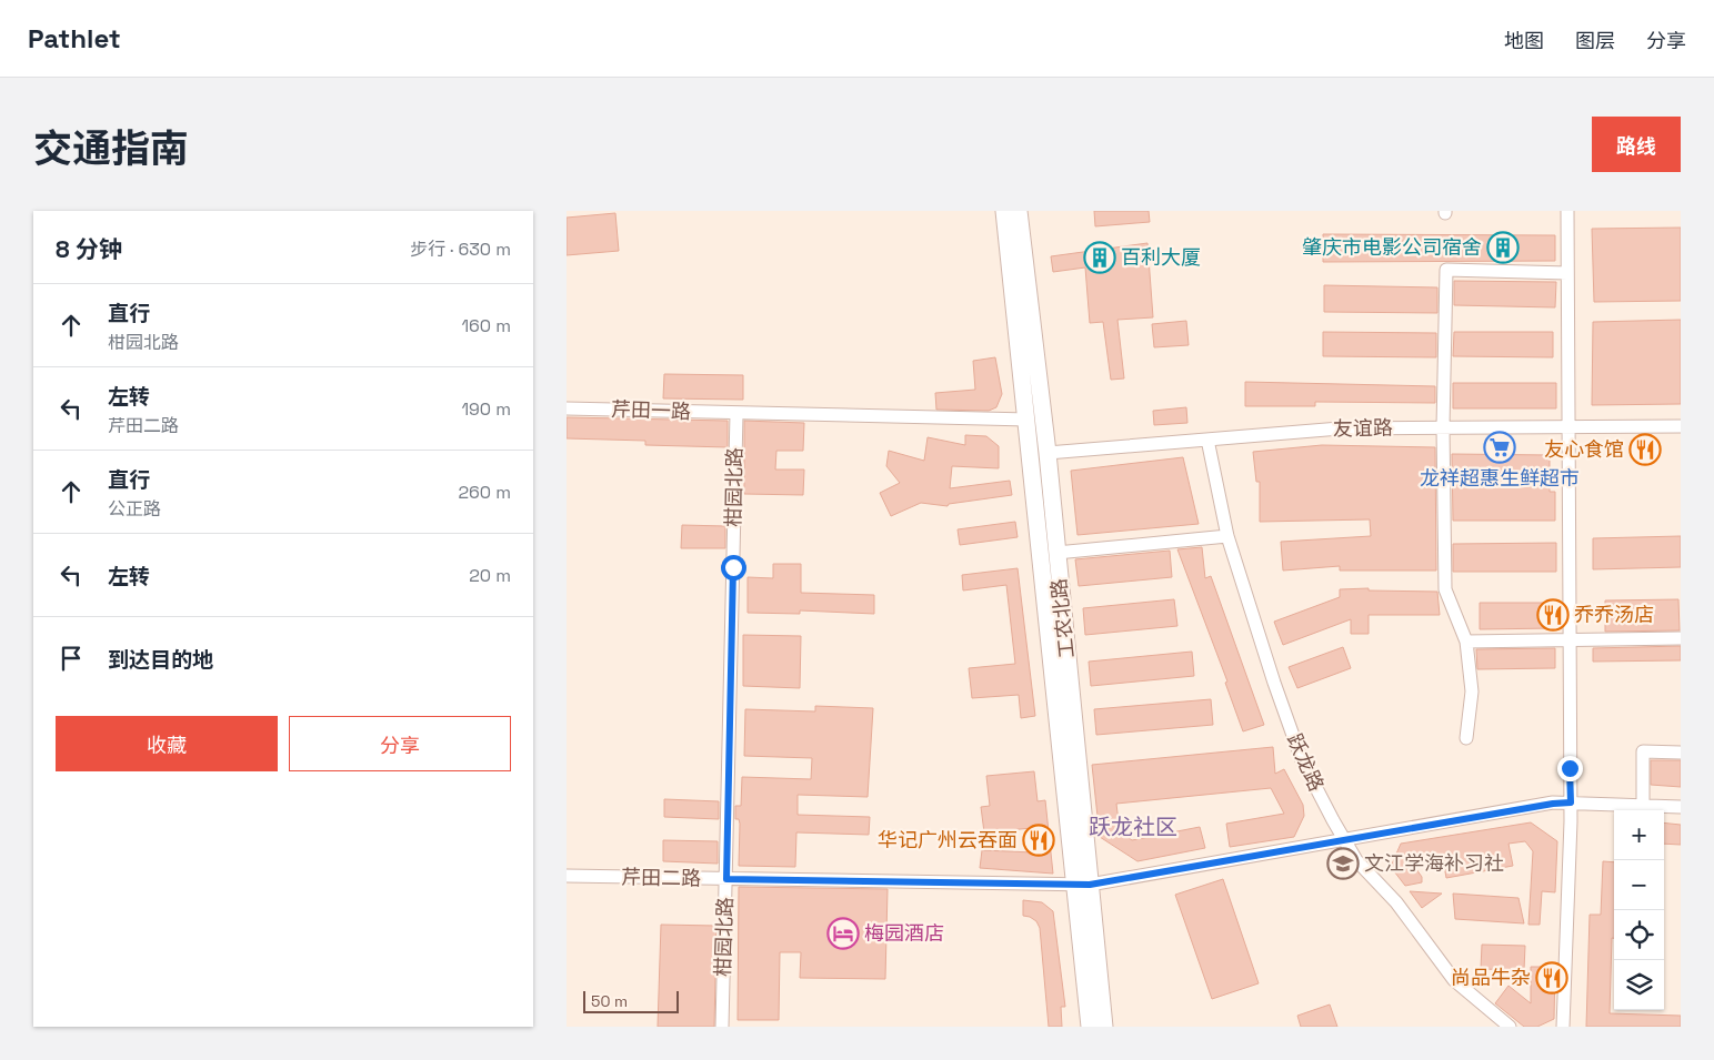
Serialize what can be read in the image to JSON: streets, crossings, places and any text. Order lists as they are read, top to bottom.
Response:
{
  "streets": {
    "street": [
      "芹田一路",
      "友谊路",
      "柑园北路",
      "工农北路",
      "跃龙路",
      "芹田二路"
    ]
  },
  "crossings": [
    ["芹田一路", "柑园北路"],
    ["芹田一路", "工农北路"],
    ["友谊路", "工农北路"],
    ["友谊路", "跃龙路"],
    ["柑园北路", "芹田二路"],
    ["工农北路", "芹田二路"],
    ["跃龙路", "芹田二路"]
  ],
  "districts": ["跃龙社区"],
  "places": {
    "building": ["肇庆市电影公司宿舍", "百利大厦"],
    "supermarket": ["龙祥超惠生鲜超市"],
    "restaurant": [
      "友心食馆",
      "乔乔汤店",
      "华记广州云吞面",
      "尚品牛杂"
    ],
    "school or university": ["文江学海补习社"],
    "hotel": ["梅园酒店"]
  },
  "scale_bar": "50 m",
  "page": {
    "header": "Pathlet",
    "nav": ["地图", "图层", "分享"],
    "title": "交通指南",
    "buttons": [
      "路线",
      ["收藏", "分享"]
    ],
    "heading": ["8 分钟", "步行 · 630 m"],
    "list": [
      ["直行", "柑园北路", "160 m"],
      ["左转", "芹田二路", "190 m"],
      ["直行", "公正路", "260 m"],
      ["左转", "20 m"],
      "到达目的地"
    ],
    "map_buttons": ["+", "−"],
    "scale": "50 m"
  }
}
